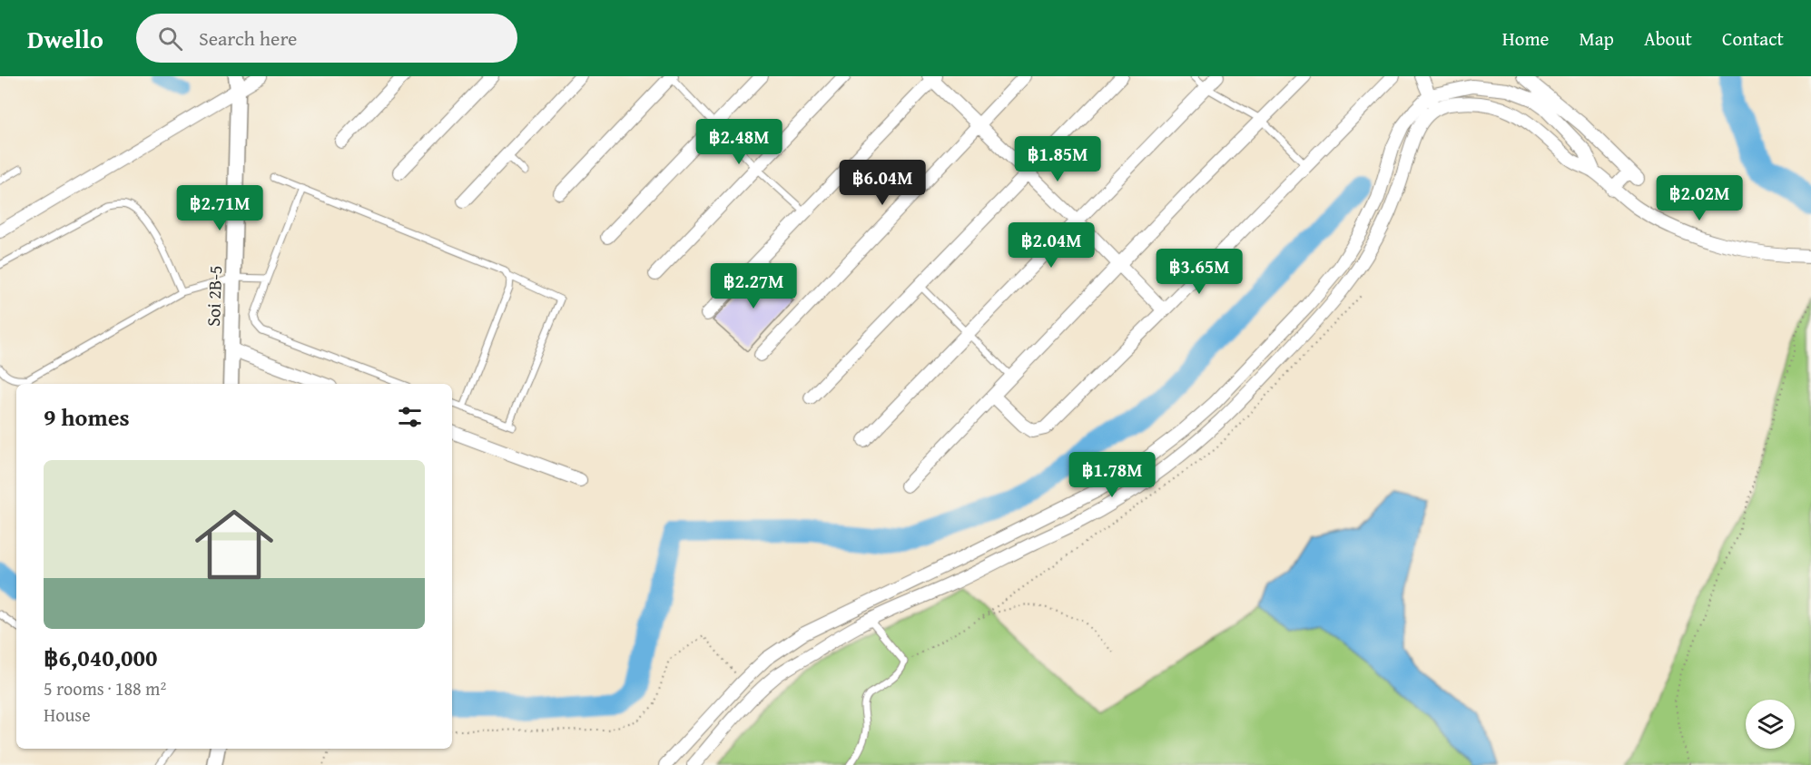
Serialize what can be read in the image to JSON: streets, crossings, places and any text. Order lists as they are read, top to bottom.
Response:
{
  "streets": {
    "street": ["Soi 2B-5"]
  },
  "page": {
    "header": "Dwello",
    "search": "Search here",
    "nav": [
      "Home",
      "Map",
      "About",
      "Contact"
    ],
    "price": [
      "฿2.48M",
      "฿1.85M",
      "฿6.04M",
      "฿2.02M",
      "฿2.71M",
      "฿2.04M",
      "฿3.65M",
      "฿2.27M",
      "฿1.78M"
    ],
    "heading": "9 homes",
    "list": [
      {
        "name": "฿6,040,000",
        "note": "5 rooms · 188 m² · House"
      }
    ]
  }
}
